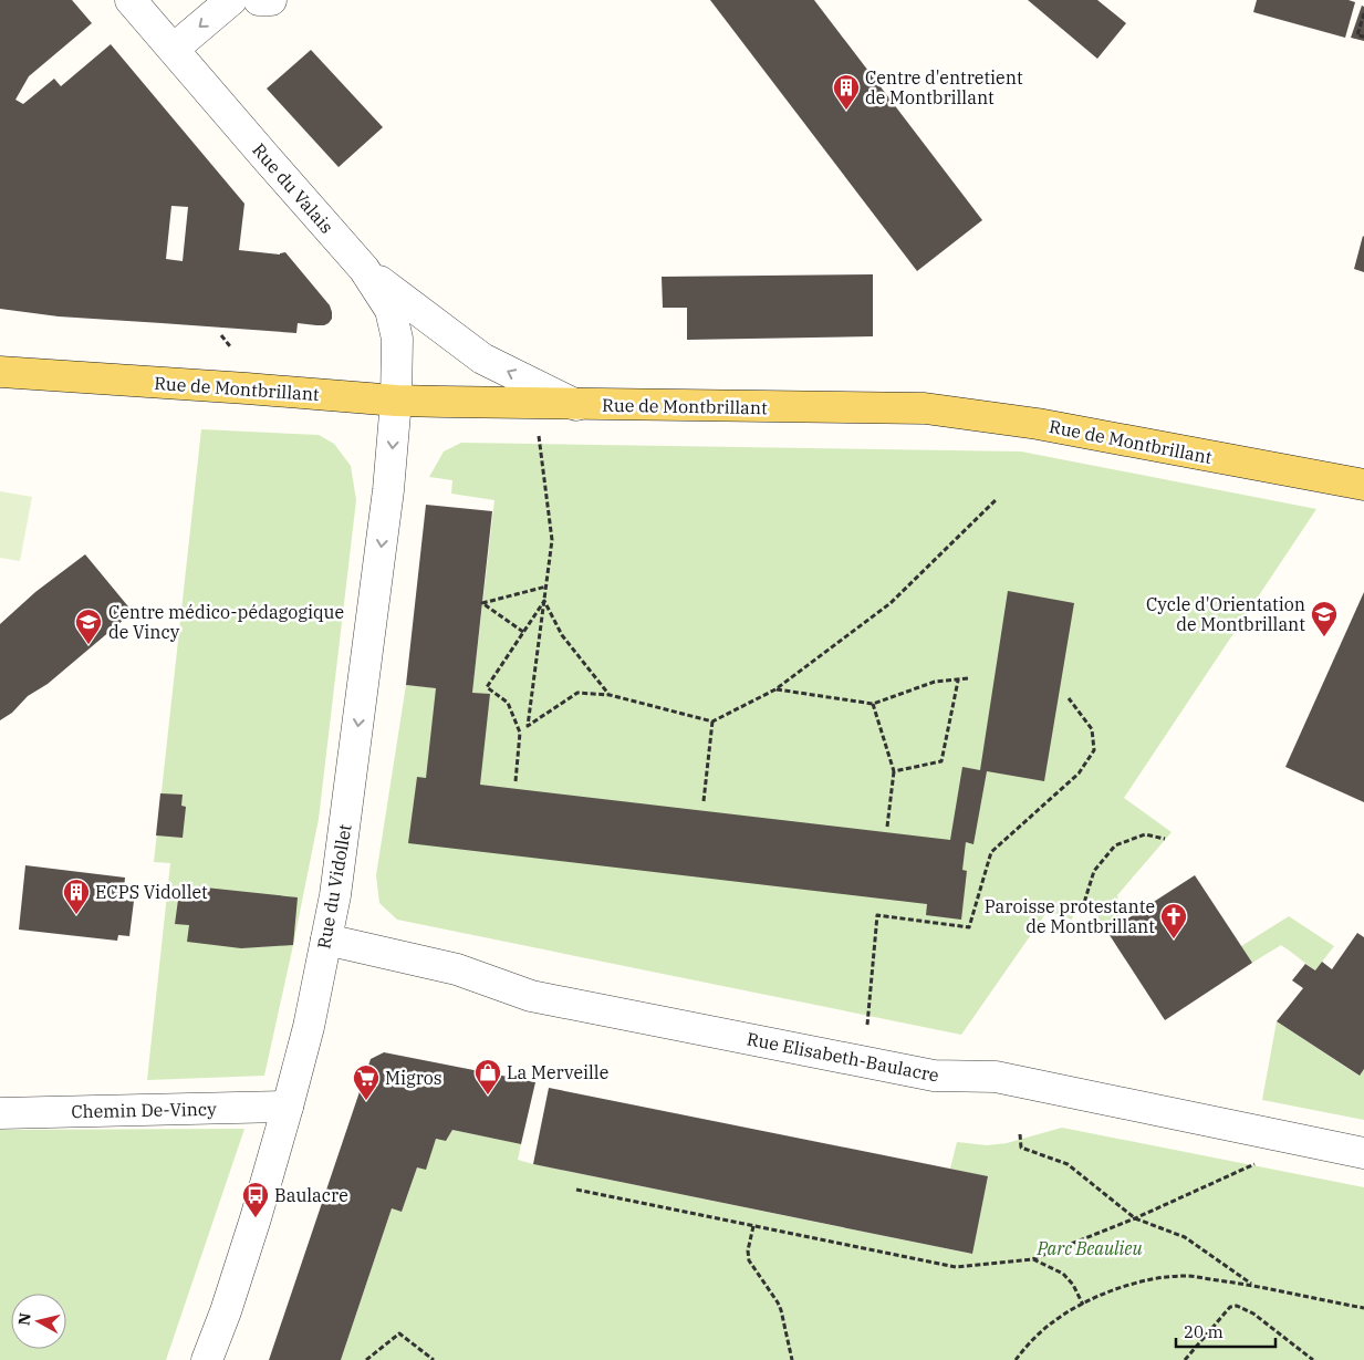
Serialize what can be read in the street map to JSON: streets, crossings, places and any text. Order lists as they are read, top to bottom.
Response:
{
  "streets": {
    "main road": ["Rue de Montbrillant"],
    "street": [
      "Rue du Valais",
      "Rue du Vidollet",
      "Rue Elisabeth-Baulacre",
      "Chemin De-Vincy"
    ]
  },
  "crossings": [
    ["Rue du Valais", "Rue de Montbrillant"],
    ["Rue du Valais", "Rue du Vidollet"],
    ["Rue de Montbrillant", "Rue du Vidollet"],
    ["Rue du Vidollet", "Rue Elisabeth-Baulacre"],
    ["Rue du Vidollet", "Chemin De-Vincy"]
  ],
  "one_way": ["Rue du Vidollet"],
  "parks": ["Parc Beaulieu"],
  "places": {
    "building": ["Centre d'entretient de Montbrillant", "ECPS Vidollet"],
    "school or university": ["Cycle d'Orientation de Montbrillant", "Centre médico-pédagogique de Vincy"],
    "church": ["Paroisse protestante de Montbrillant"],
    "shop": ["La Merveille"],
    "supermarket": ["Migros"],
    "bus stop": ["Baulacre"]
  },
  "scale_bar": "20 m",
  "north": "left"
}
